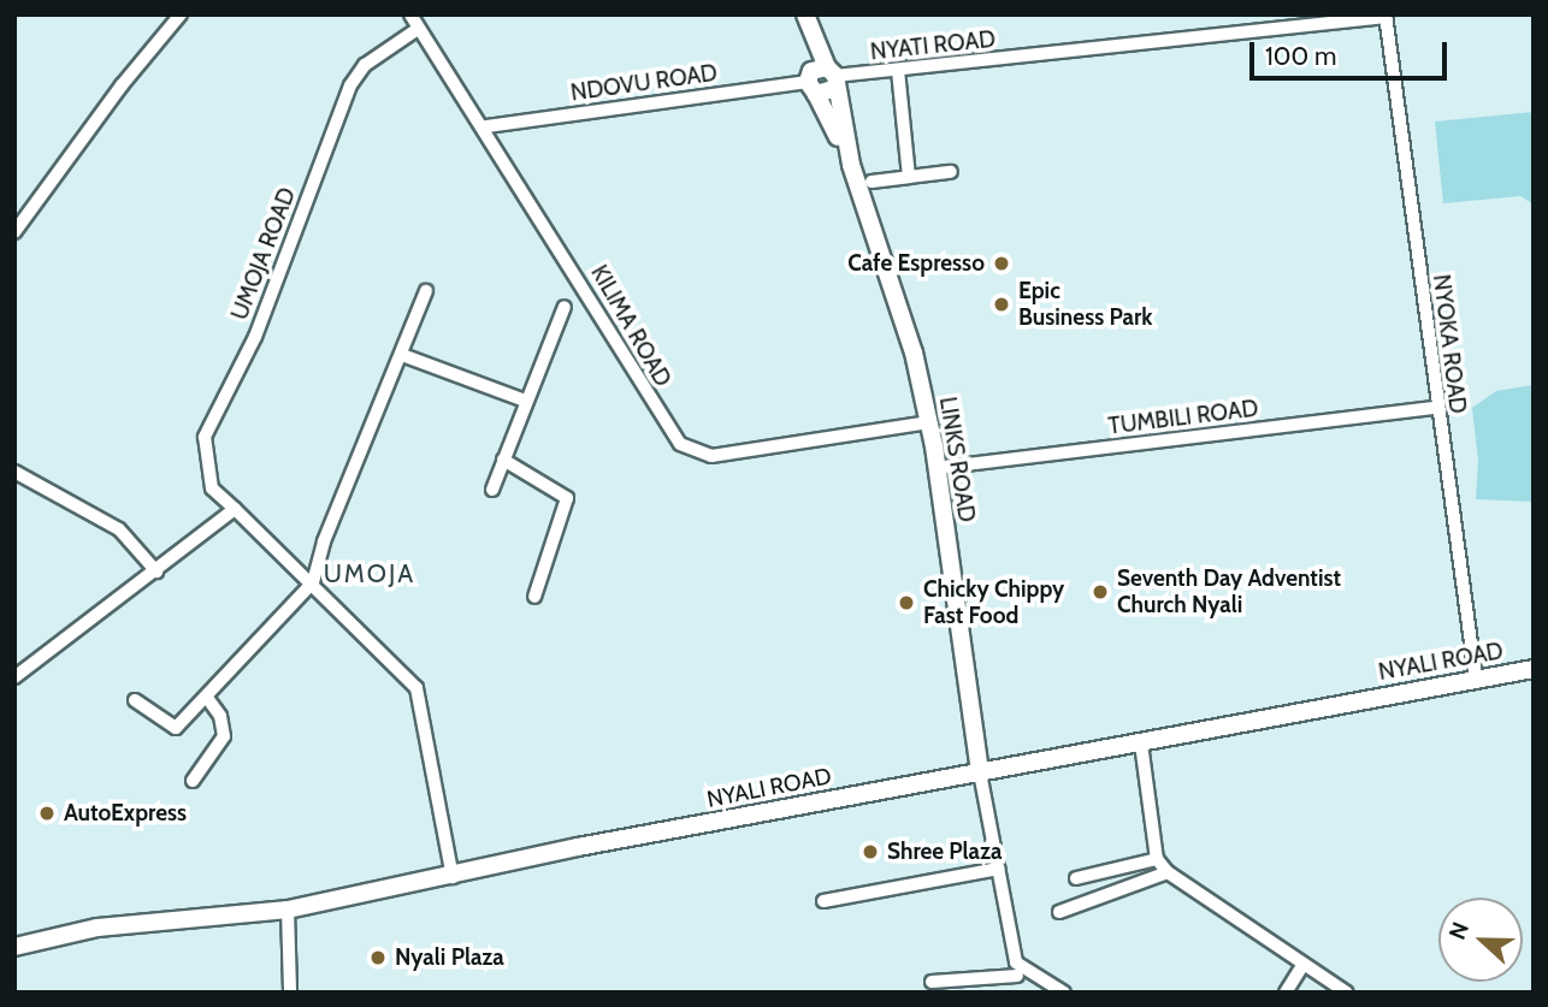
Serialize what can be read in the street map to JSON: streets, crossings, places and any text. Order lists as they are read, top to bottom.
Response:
{
  "streets": {
    "main road": ["LINKS ROAD", "NYALI ROAD"],
    "street": [
      "NYATI ROAD",
      "NDOVU ROAD",
      "UMOJA ROAD",
      "KILIMA ROAD",
      "NYOKA ROAD",
      "TUMBILI ROAD"
    ]
  },
  "crossings": [
    ["NYATI ROAD", "NDOVU ROAD"],
    ["NYATI ROAD", "NYOKA ROAD"],
    ["NYATI ROAD", "LINKS ROAD"],
    ["NDOVU ROAD", "KILIMA ROAD"],
    ["NDOVU ROAD", "LINKS ROAD"],
    ["UMOJA ROAD", "KILIMA ROAD"],
    ["UMOJA ROAD", "NYALI ROAD"],
    ["KILIMA ROAD", "LINKS ROAD"],
    ["NYOKA ROAD", "TUMBILI ROAD"],
    ["NYOKA ROAD", "NYALI ROAD"],
    ["TUMBILI ROAD", "LINKS ROAD"],
    ["LINKS ROAD", "NYALI ROAD"]
  ],
  "districts": ["UMOJA"],
  "places": [
    "Cafe Espresso",
    "Epic Business Park",
    "Seventh Day Adventist Church Nyali",
    "Chicky Chippy Fast Food",
    "AutoExpress",
    "Shree Plaza",
    "Nyali Plaza"
  ],
  "scale_bar": "100 m",
  "north": "left"
}
